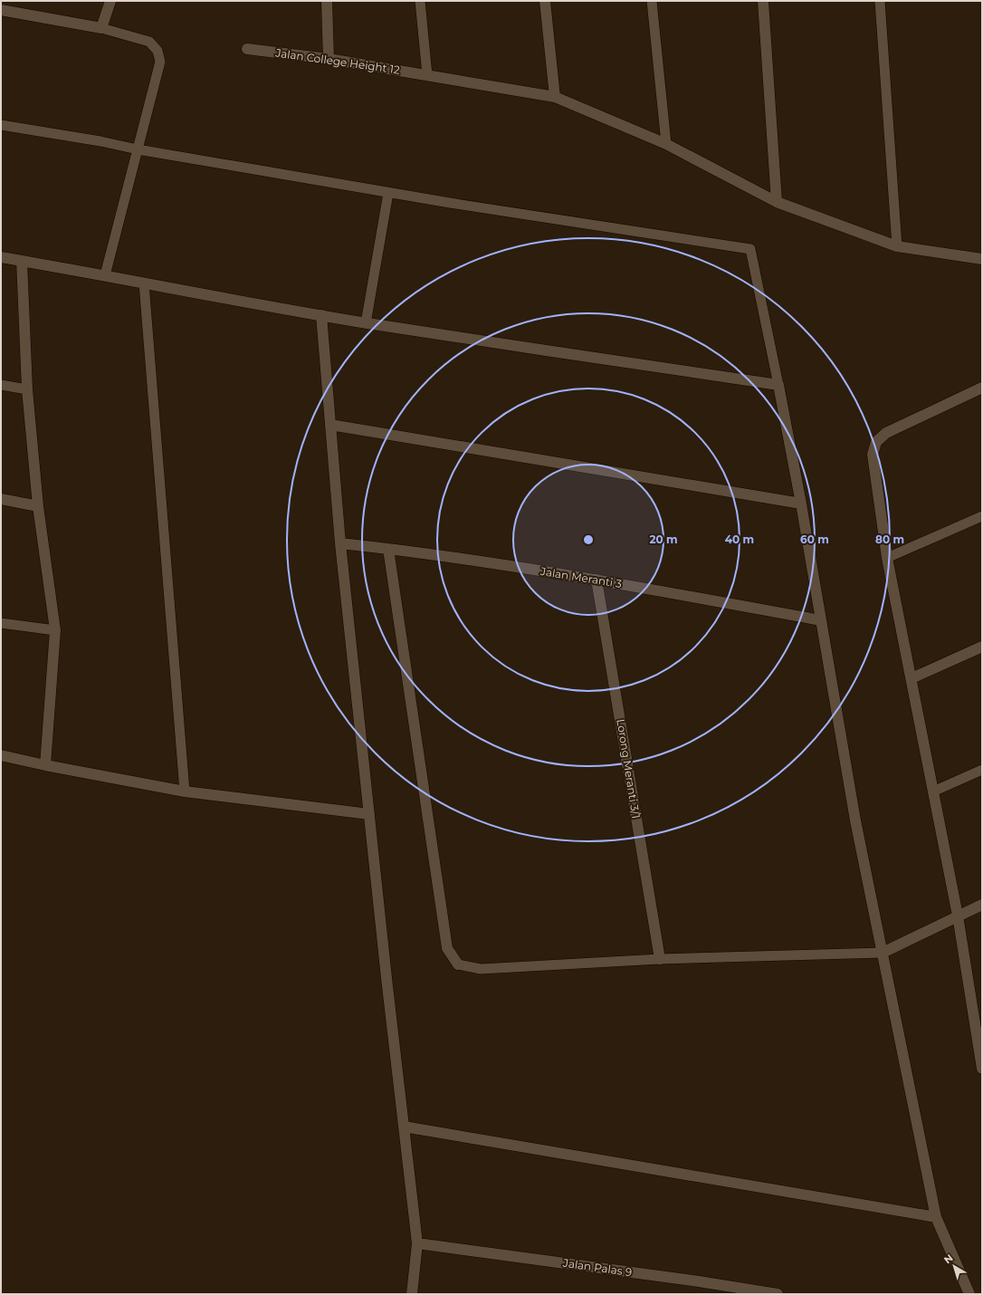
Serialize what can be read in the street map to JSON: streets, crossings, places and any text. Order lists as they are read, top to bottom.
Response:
{
  "streets": {
    "street": [
      "Jalan College Height 12",
      "Jalan Meranti 3",
      "Lorong Meranti 3/1",
      "Jalan Palas 9"
    ]
  },
  "crossings": [
    ["Jalan Meranti 3", "Lorong Meranti 3/1"]
  ],
  "north": "top left",
  "rings": [
    "20 m",
    "40 m",
    "60 m",
    "80 m"
  ]
}
